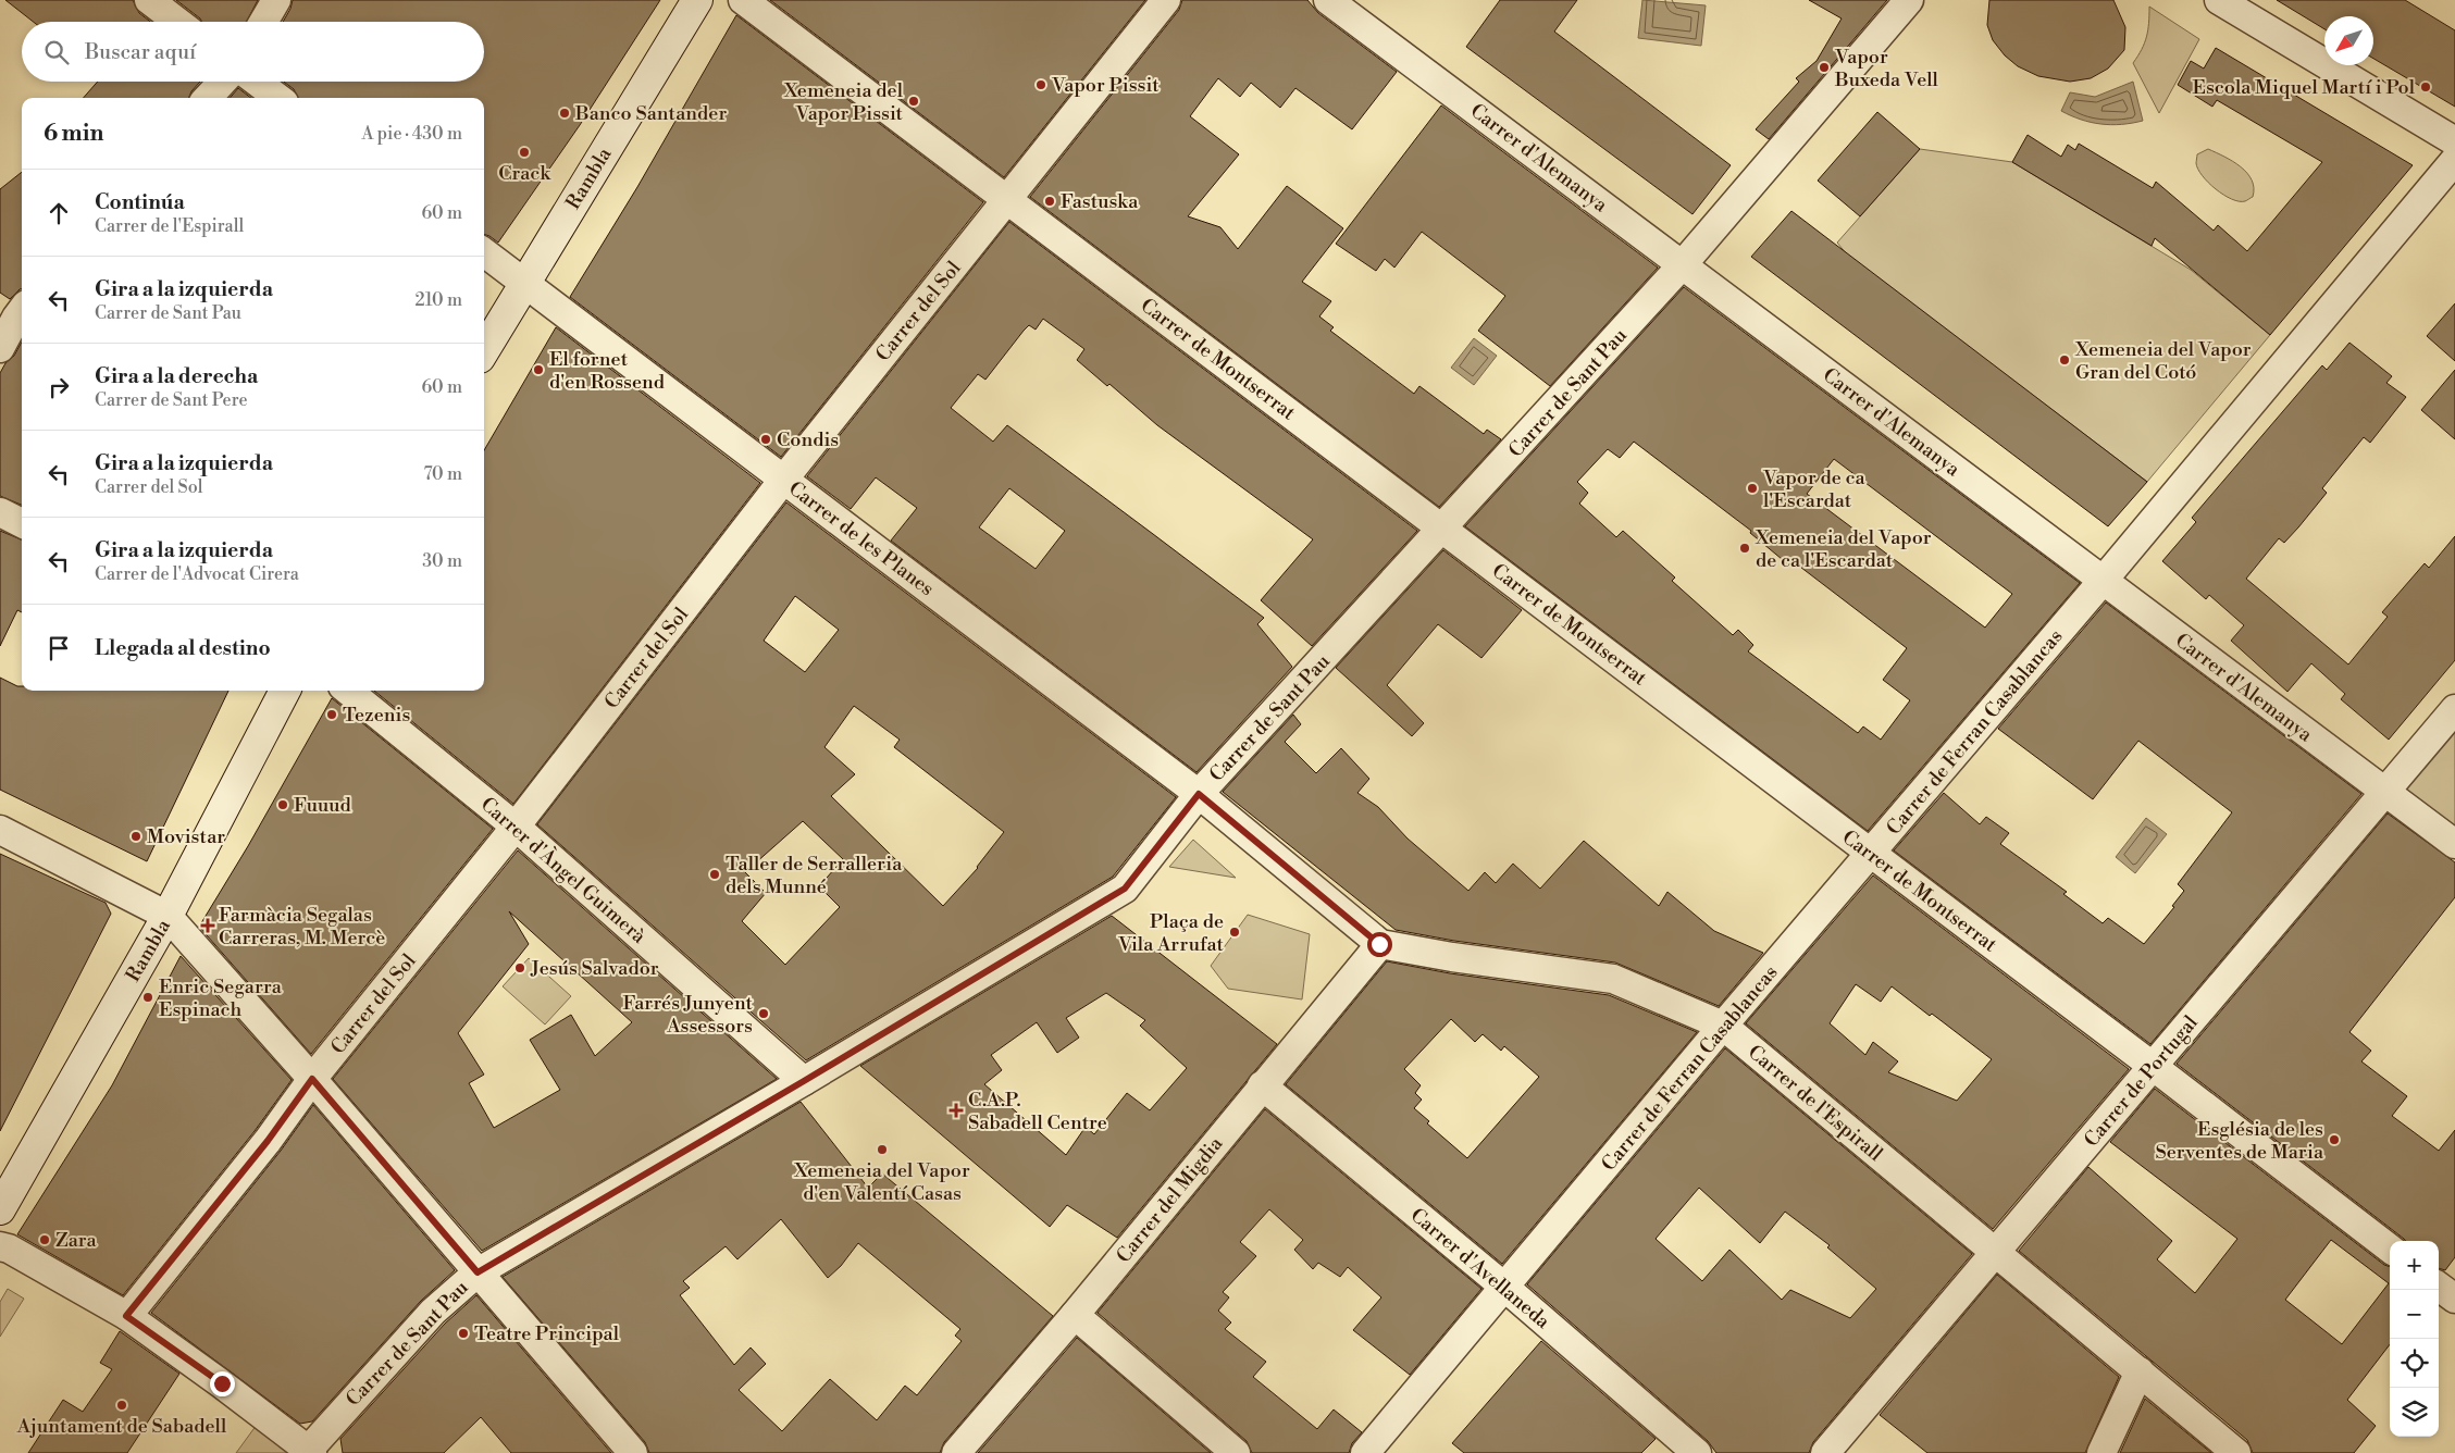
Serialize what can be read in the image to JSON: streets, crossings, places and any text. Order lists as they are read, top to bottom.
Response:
{
  "streets": {
    "street": [
      "Carrer d'Alemanya",
      "Rambla",
      "Carrer del Sol",
      "Carrer de Montserrat",
      "Carrer de Sant Pau",
      "Carrer de les Planes",
      "Carrer de Ferran Casablancas",
      "Carrer d'Àngel Guimerà",
      "Carrer de Portugal",
      "Carrer de l'Espirall",
      "Carrer del Migdia",
      "Carrer d'Avellaneda"
    ]
  },
  "crossings": [
    ["Carrer d'Alemanya", "Carrer de Sant Pau"],
    ["Carrer d'Alemanya", "Carrer de Ferran Casablancas"],
    ["Carrer d'Alemanya", "Carrer de Portugal"],
    ["Rambla", "Carrer de les Planes"],
    ["Carrer del Sol", "Carrer de Montserrat"],
    ["Carrer del Sol", "Carrer de les Planes"],
    ["Carrer del Sol", "Carrer d'Àngel Guimerà"],
    ["Carrer de Montserrat", "Carrer de Sant Pau"],
    ["Carrer de Montserrat", "Carrer de Ferran Casablancas"],
    ["Carrer de Montserrat", "Carrer de Portugal"],
    ["Carrer de Sant Pau", "Carrer de les Planes"],
    ["Carrer de Sant Pau", "Carrer d'Àngel Guimerà"],
    ["Carrer de Sant Pau", "Carrer de l'Espirall"],
    ["Carrer de les Planes", "Carrer de l'Espirall"],
    ["Carrer de Ferran Casablancas", "Carrer de l'Espirall"],
    ["Carrer de Ferran Casablancas", "Carrer d'Avellaneda"],
    ["Carrer de Portugal", "Carrer de l'Espirall"],
    ["Carrer de l'Espirall", "Carrer del Migdia"],
    ["Carrer del Migdia", "Carrer d'Avellaneda"]
  ],
  "places": {
    "other": [
      "Vapor Buxeda Vell",
      "Vapor Pissit",
      "Escola Miquel Martí i Pol",
      "Xemeneia del Vapor Pissit",
      "Banco Santander",
      "Crack",
      "Fastuska",
      "Xemeneia del Vapor Gran del Cotó",
      "El fornet d'en Rossend",
      "Condis",
      "Vapor de ca l'Escardat",
      "Xemeneia del Vapor de ca l'Escardat",
      "Tezenis",
      "Fuuud",
      "Movistar",
      "Taller de Serralleria dels Munné",
      "Plaça de Vila Arrufat",
      "Jesús Salvador",
      "Enric Segarra Espinach",
      "Farrés Junyent Assessors",
      "Església de les Serventes de Maria",
      "Xemeneia del Vapor d'en Valentí Casas",
      "Zara",
      "Teatre Principal",
      "Ajuntament de Sabadell"
    ],
    "health": ["Farmàcia Segalas Carreras, M. Mercè", "C.A.P. Sabadell Centre"]
  },
  "north": "bottom left",
  "page": {
    "search": "Buscar aquí",
    "heading": ["6 min", "A pie · 430 m"],
    "list": [
      ["Continúa", "Carrer de l'Espirall", "60 m"],
      ["Gira a la izquierda", "Carrer de Sant Pau", "210 m"],
      ["Gira a la derecha", "Carrer de Sant Pere", "60 m"],
      ["Gira a la izquierda", "Carrer del Sol", "70 m"],
      ["Gira a la izquierda", "Carrer de l'Advocat Cirera", "30 m"],
      "Llegada al destino"
    ],
    "map_buttons": ["+", "−"]
  }
}
